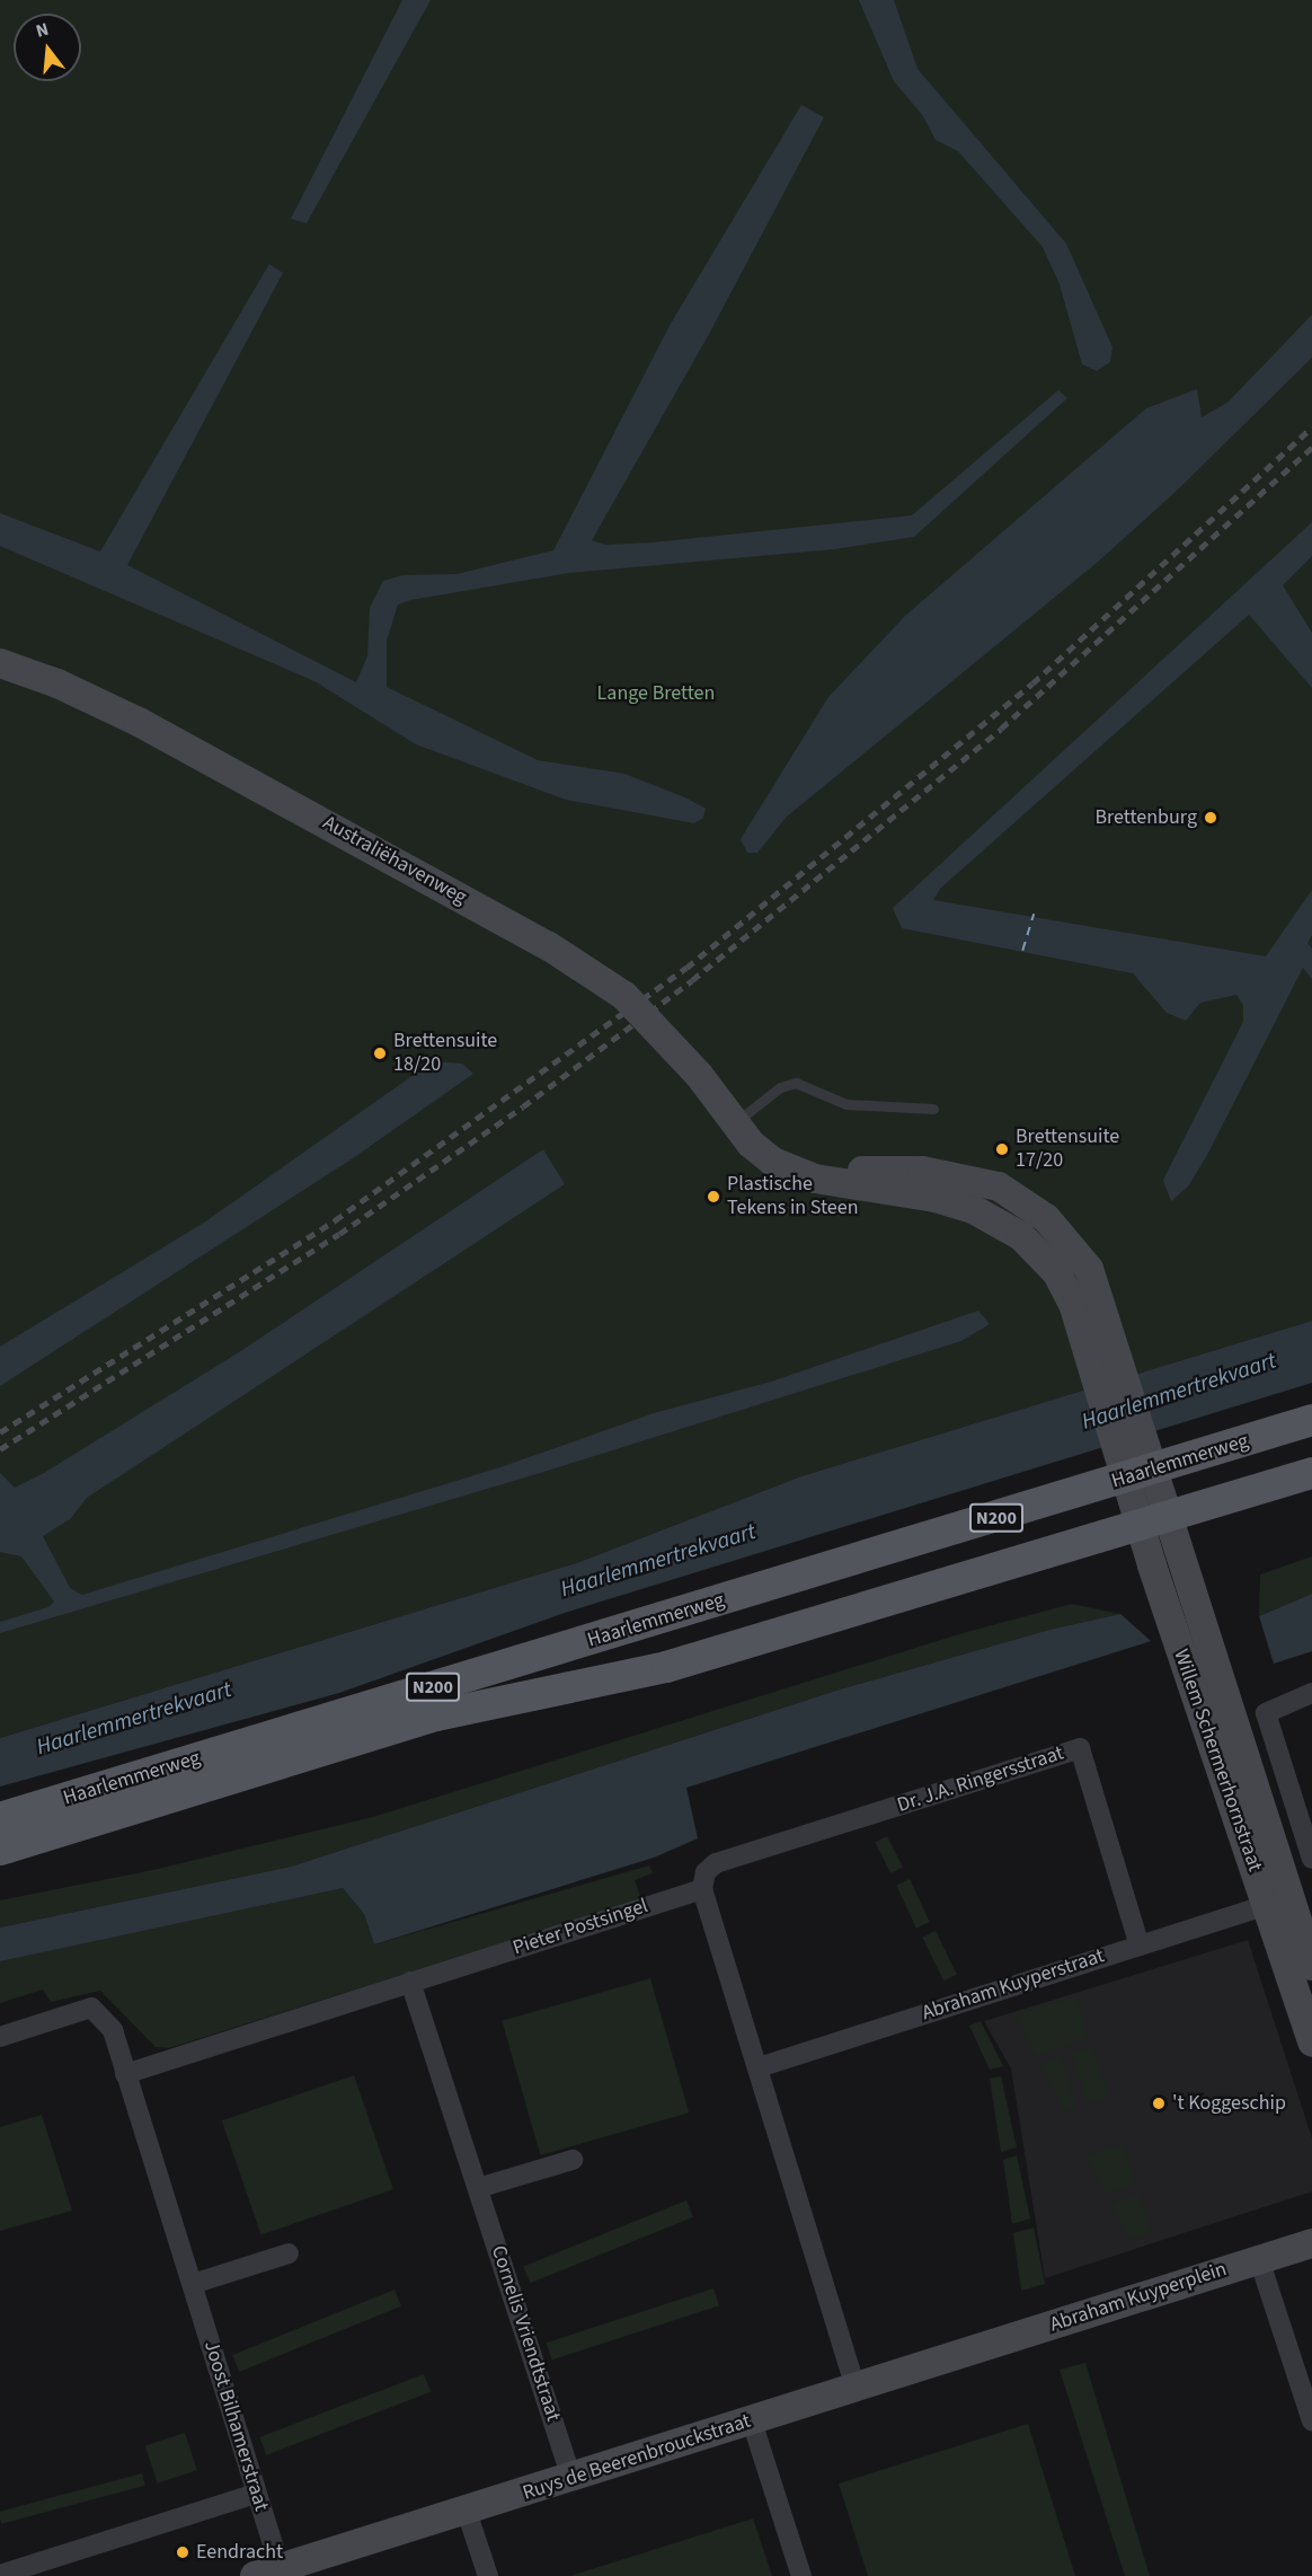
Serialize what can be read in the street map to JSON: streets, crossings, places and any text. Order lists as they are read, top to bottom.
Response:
{
  "streets": {
    "main road": ["Haarlemmerweg", "N200"],
    "street": [
      "Australiëhavenweg",
      "Willem Schermerhornstraat",
      "Dr. J.A. Ringersstraat",
      "Pieter Postsingel",
      "Abraham Kuyperstraat",
      "Abraham Kuyperplein",
      "Cornelis Vriendtstraat",
      "Joost Bilhamerstraat",
      "Ruys de Beerenbrouckstraat"
    ]
  },
  "crossings": [
    ["Australiëhavenweg", "Haarlemmerweg"],
    ["Australiëhavenweg", "Willem Schermerhornstraat"],
    ["Haarlemmerweg", "Willem Schermerhornstraat"],
    ["Willem Schermerhornstraat", "Abraham Kuyperstraat"],
    ["Dr. J.A. Ringersstraat", "Pieter Postsingel"],
    ["Dr. J.A. Ringersstraat", "Abraham Kuyperstraat"],
    ["Pieter Postsingel", "Cornelis Vriendtstraat"],
    ["Pieter Postsingel", "Joost Bilhamerstraat"],
    ["Abraham Kuyperplein", "Ruys de Beerenbrouckstraat"],
    ["Cornelis Vriendtstraat", "Ruys de Beerenbrouckstraat"],
    ["Joost Bilhamerstraat", "Ruys de Beerenbrouckstraat"]
  ],
  "water": ["Haarlemmertrekvaart"],
  "parks": ["Lange Bretten"],
  "places": [
    "Brettenburg",
    "Brettensuite 18/20",
    "Brettensuite 17/20",
    "Plastische Tekens in Steen",
    "'t Koggeschip",
    "Eendracht"
  ],
  "north": "top"
}
